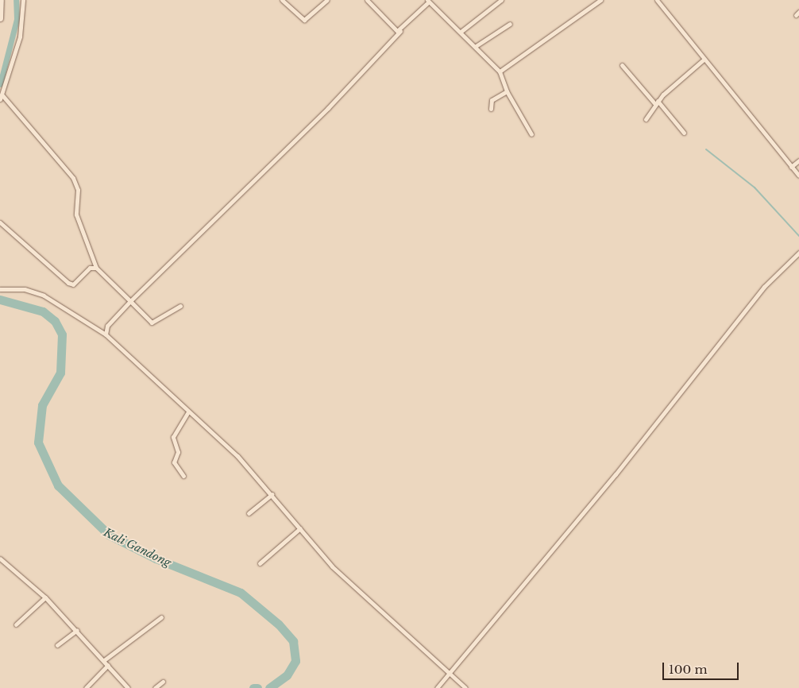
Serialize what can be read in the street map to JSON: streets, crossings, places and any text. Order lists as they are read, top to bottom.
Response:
{
  "water": ["Kali Gandong"],
  "scale_bar": "100 m"
}
